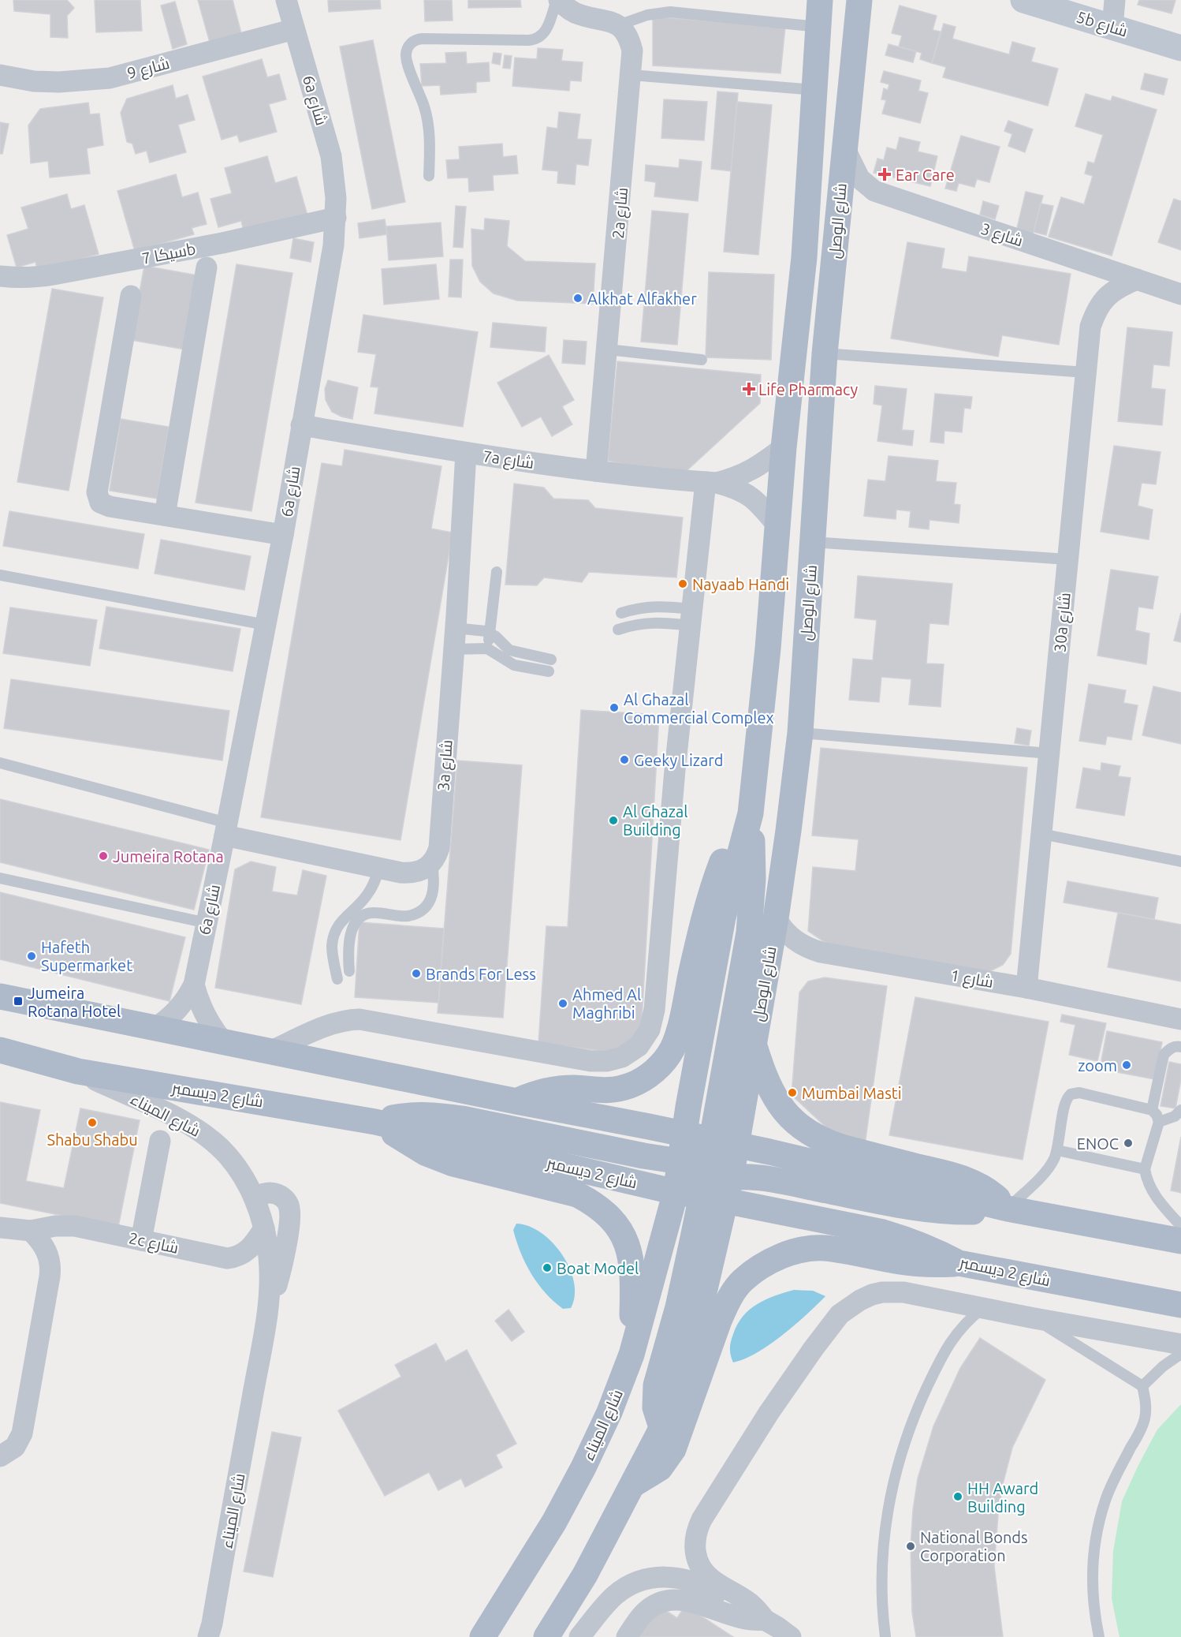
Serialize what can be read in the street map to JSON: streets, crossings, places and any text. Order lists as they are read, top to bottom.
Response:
{
  "streets": {
    "main road": ["شارع الوصل", "شارع 2 ديسمبر", "شارع الميناء"],
    "street": [
      "5b شارع",
      "شارع 9",
      "6a شارع",
      "2a شارع",
      "شارع 3",
      "سيكا 7b",
      "7a شارع",
      "30a شارع",
      "3a شارع",
      "شارع 1",
      "2c شارع"
    ]
  },
  "crossings": [
    ["شارع 9", "6a شارع"],
    ["6a شارع", "سيكا 7b"],
    ["6a شارع", "7a شارع"],
    ["2a شارع", "7a شارع"],
    ["شارع الوصل", "شارع 3"],
    ["شارع الوصل", "7a شارع"],
    ["شارع الوصل", "شارع 1"],
    ["شارع الوصل", "شارع 2 ديسمبر"],
    ["شارع الوصل", "شارع الميناء"],
    ["شارع 3", "30a شارع"],
    ["7a شارع", "3a شارع"],
    ["30a شارع", "شارع 1"],
    ["شارع 2 ديسمبر", "شارع الميناء"],
    ["شارع الميناء", "2c شارع"]
  ],
  "places": {
    "health": ["Ear Care", "Life Pharmacy"],
    "other": [
      "Alkhat Alfakher",
      "Nayaab Handi",
      "Al Ghazal Commercial Complex",
      "Geeky Lizard",
      "Al Ghazal Building",
      "Jumeira Rotana",
      "Hafeth Supermarket",
      "Brands For Less",
      "Ahmed Al Maghribi",
      "zoom",
      "Mumbai Masti",
      "Shabu Shabu",
      "ENOC",
      "Boat Model",
      "HH Award Building",
      "National Bonds Corporation"
    ],
    "transit": ["Jumeira Rotana Hotel"]
  }
}
